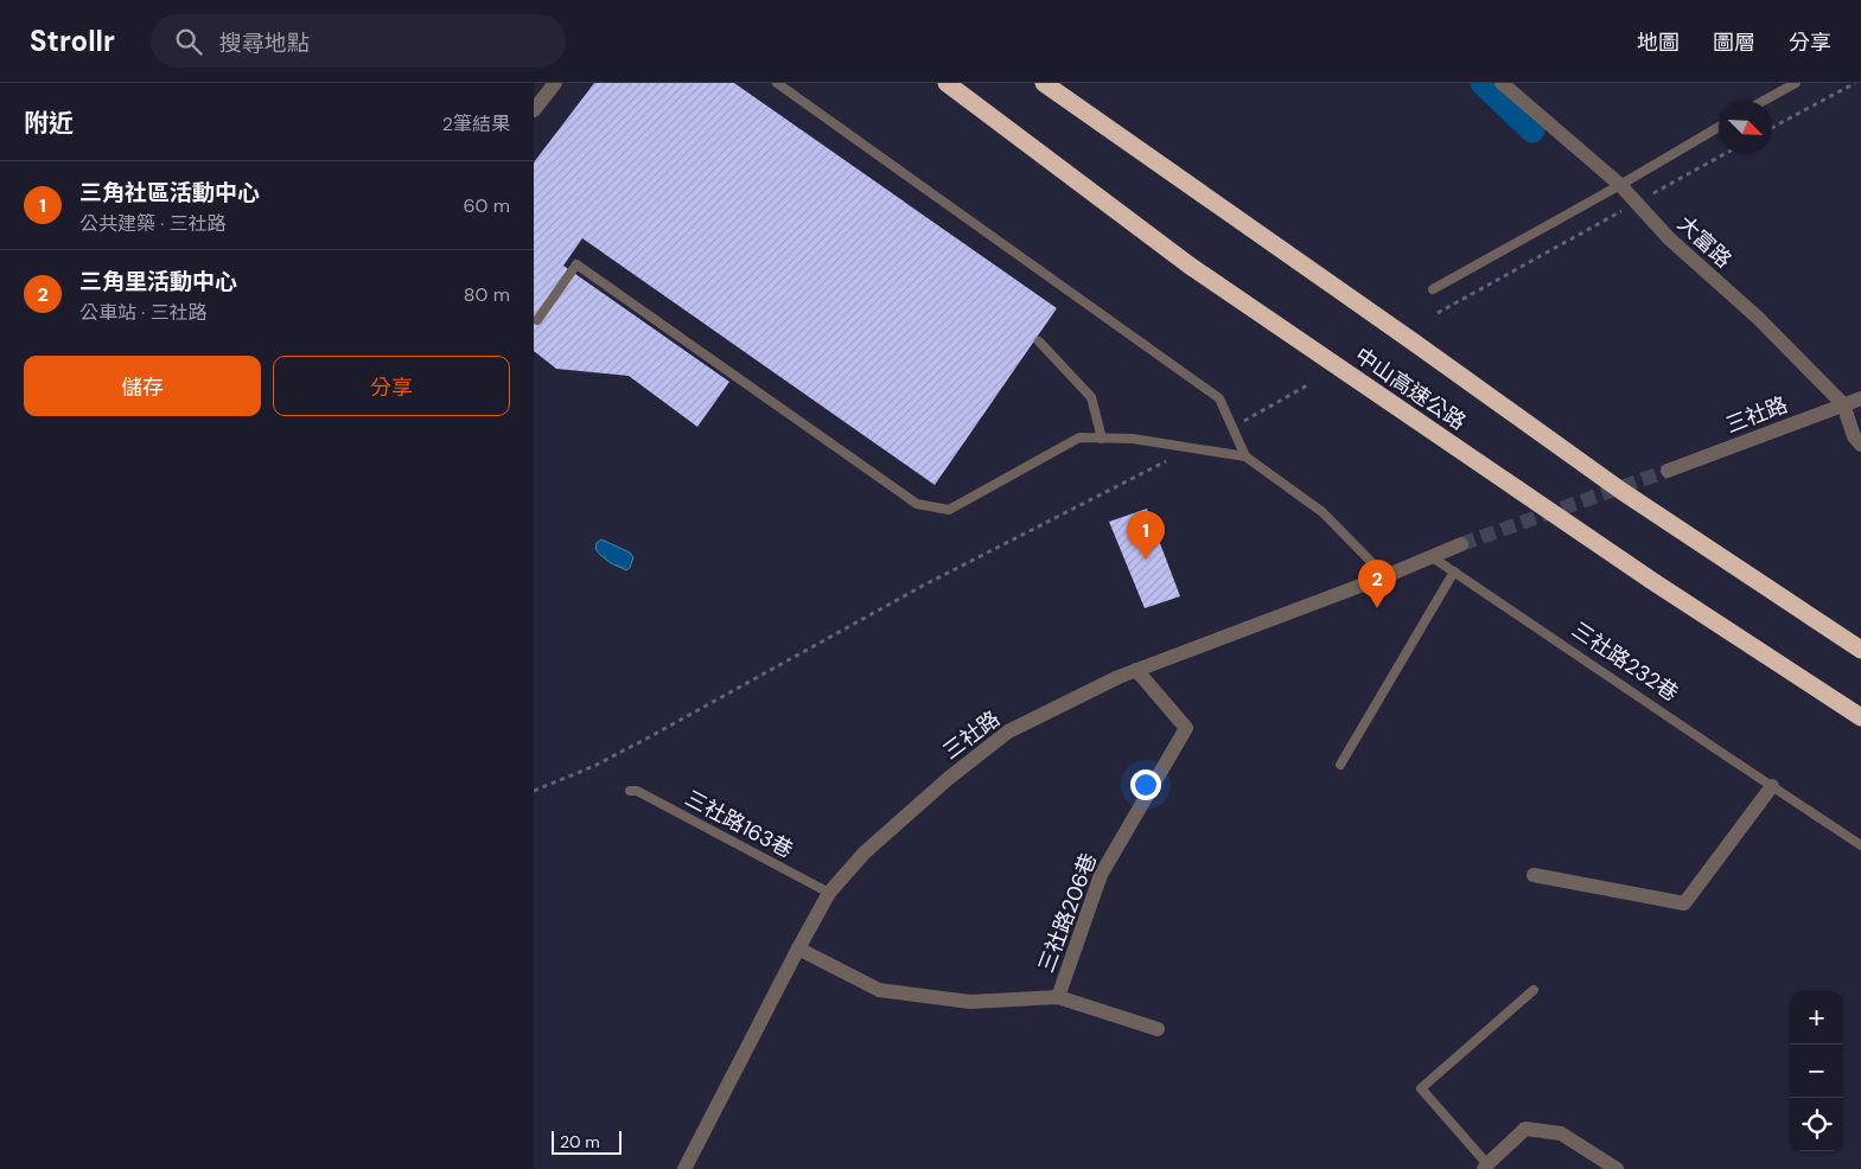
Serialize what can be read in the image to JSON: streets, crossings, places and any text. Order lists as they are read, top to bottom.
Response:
{
  "streets": {
    "highway": ["中山高速公路"],
    "street": ["大富路", "三社路", "三社路206巷"],
    "lane": ["三社路232巷", "三社路163巷"]
  },
  "crossings": [
    ["大富路", "三社路"],
    ["三社路", "三社路232巷"],
    ["三社路", "三社路163巷"],
    ["三社路", "三社路206巷"]
  ],
  "scale_bar": "20 m",
  "north": "bottom right",
  "page": {
    "header": "Strollr",
    "search": "搜尋地點",
    "nav": ["地圖", "圖層", "分享"],
    "heading": ["附近", "2筆結果"],
    "list": [
      {
        "mark": "1",
        "name": "三角社區活動中心",
        "note": "公共建築 · 三社路",
        "value": "60 m"
      },
      {
        "mark": "2",
        "name": "三角里活動中心",
        "note": "公車站 · 三社路",
        "value": "80 m"
      }
    ],
    "buttons": ["儲存", "分享"],
    "pins": ["1", "2"],
    "map_buttons": ["+", "−"],
    "scale": "20 m"
  }
}
